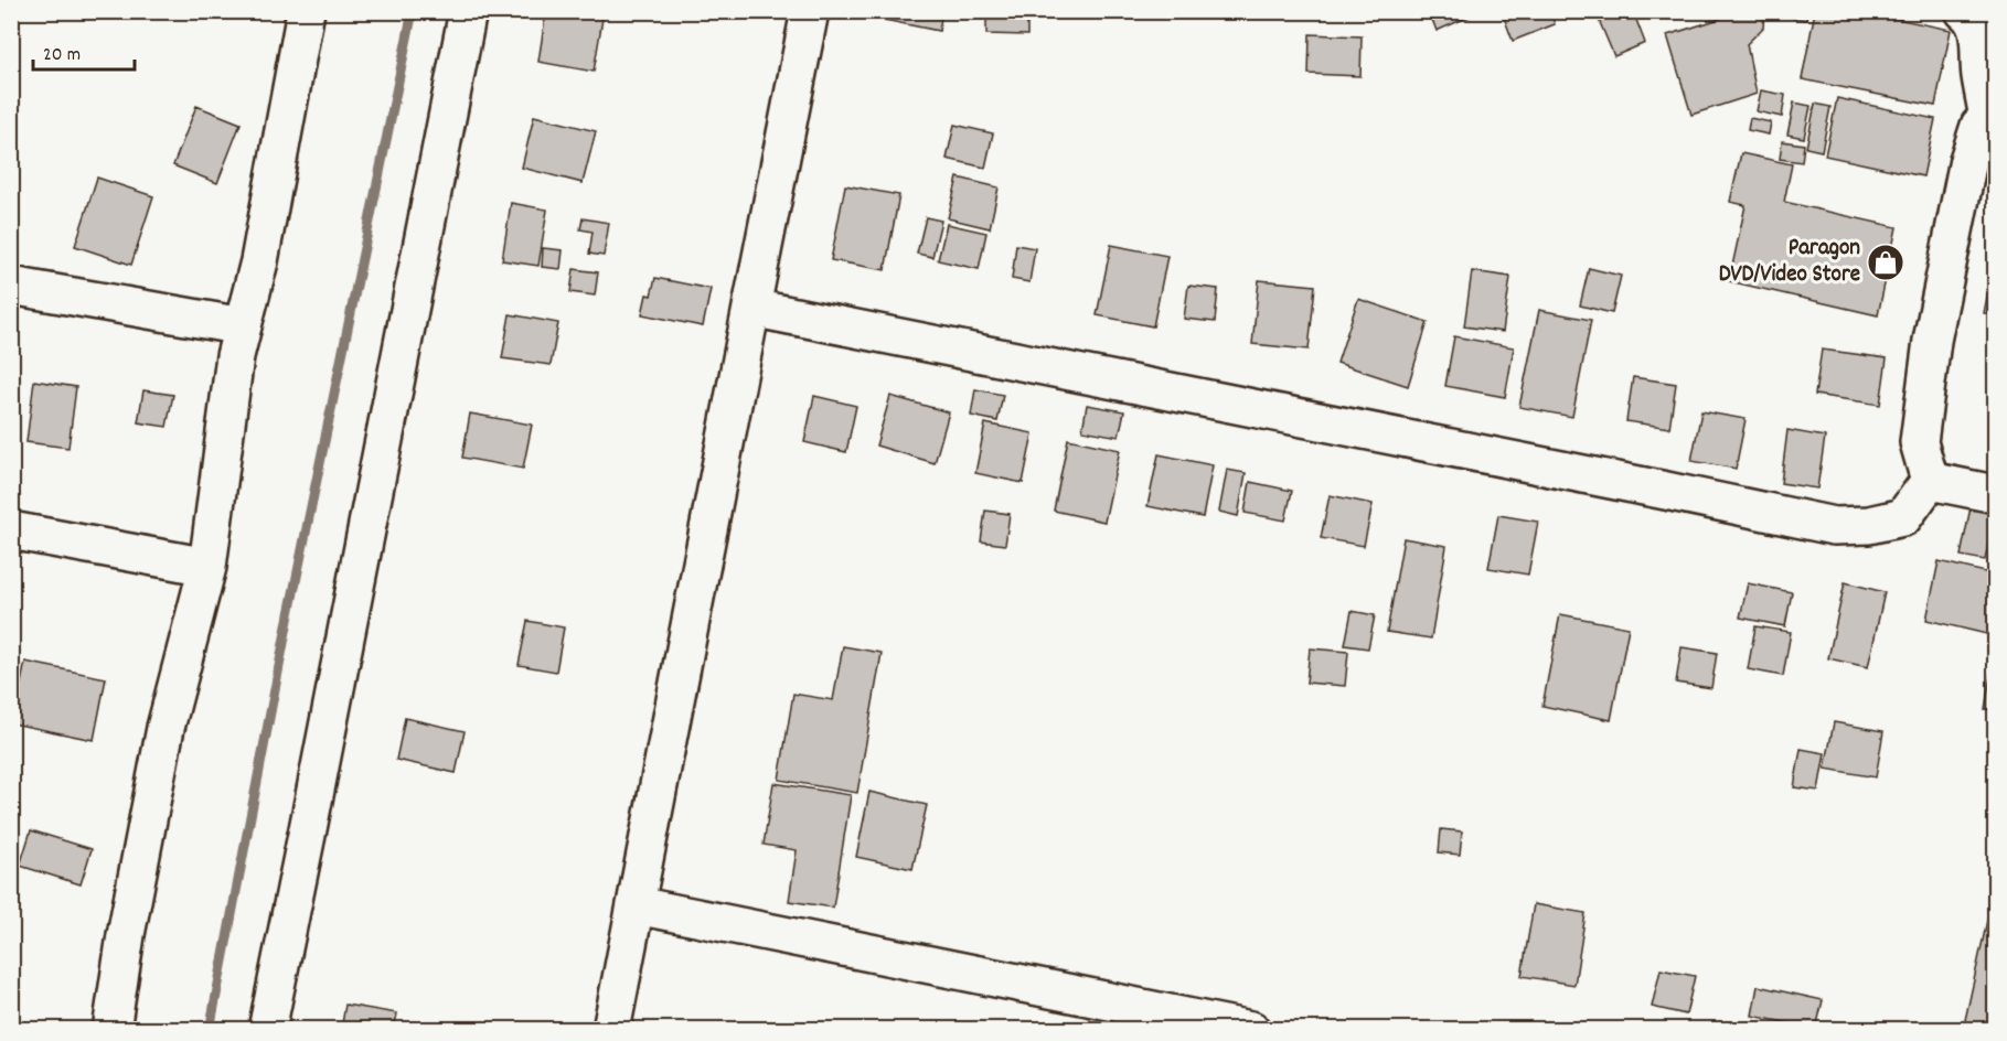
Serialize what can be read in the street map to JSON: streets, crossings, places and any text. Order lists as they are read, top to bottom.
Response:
{
  "places": {
    "shop": ["Paragon DVD/Video Store"]
  },
  "scale_bar": "20 m"
}
